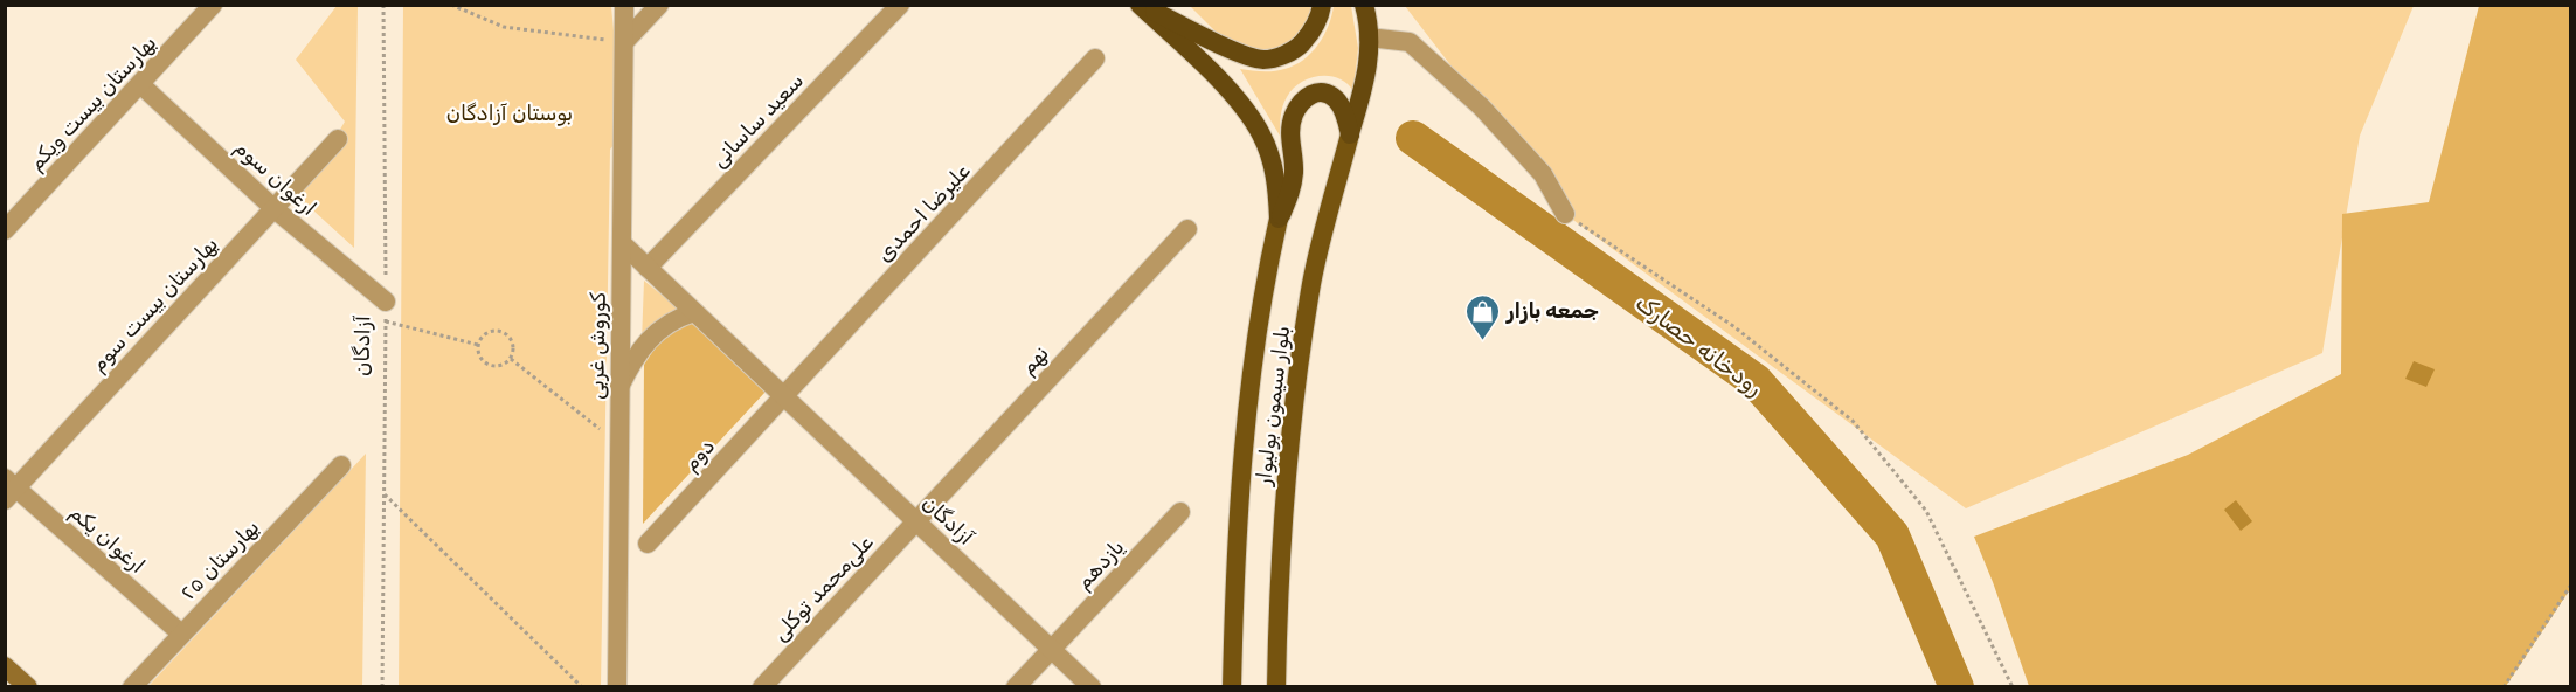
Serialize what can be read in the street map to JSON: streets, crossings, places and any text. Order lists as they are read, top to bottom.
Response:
{
  "streets": {
    "main road": ["بلوار سیمون بولیوار"],
    "street": [
      "بهارستان بیست ویکم",
      "سعید ساسانی",
      "ارغوان سوم",
      "علیرضا احمدی",
      "بهارستان بیست سوم",
      "آزادگان",
      "کوروش غربی",
      "نهم",
      "دوم",
      "ارغوان یکم",
      "بهارستان ۲۵",
      "یازدهم",
      "علی‌محمد توکلی"
    ]
  },
  "crossings": [
    ["بهارستان بیست ویکم", "ارغوان سوم"],
    ["سعید ساسانی", "آزادگان"],
    ["ارغوان سوم", "بهارستان بیست سوم"],
    ["ارغوان سوم", "آزادگان"],
    ["علیرضا احمدی", "آزادگان"],
    ["علیرضا احمدی", "دوم"],
    ["بهارستان بیست سوم", "ارغوان یکم"],
    ["آزادگان", "کوروش غربی"],
    ["آزادگان", "نهم"],
    ["آزادگان", "دوم"],
    ["آزادگان", "یازدهم"],
    ["آزادگان", "علی‌محمد توکلی"],
    ["نهم", "علی‌محمد توکلی"],
    ["ارغوان یکم", "بهارستان ۲۵"]
  ],
  "water": ["رودخانه حصارک"],
  "parks": ["بوستان آزادگان"],
  "places": {
    "shop": ["جمعه بازار"]
  }
}
